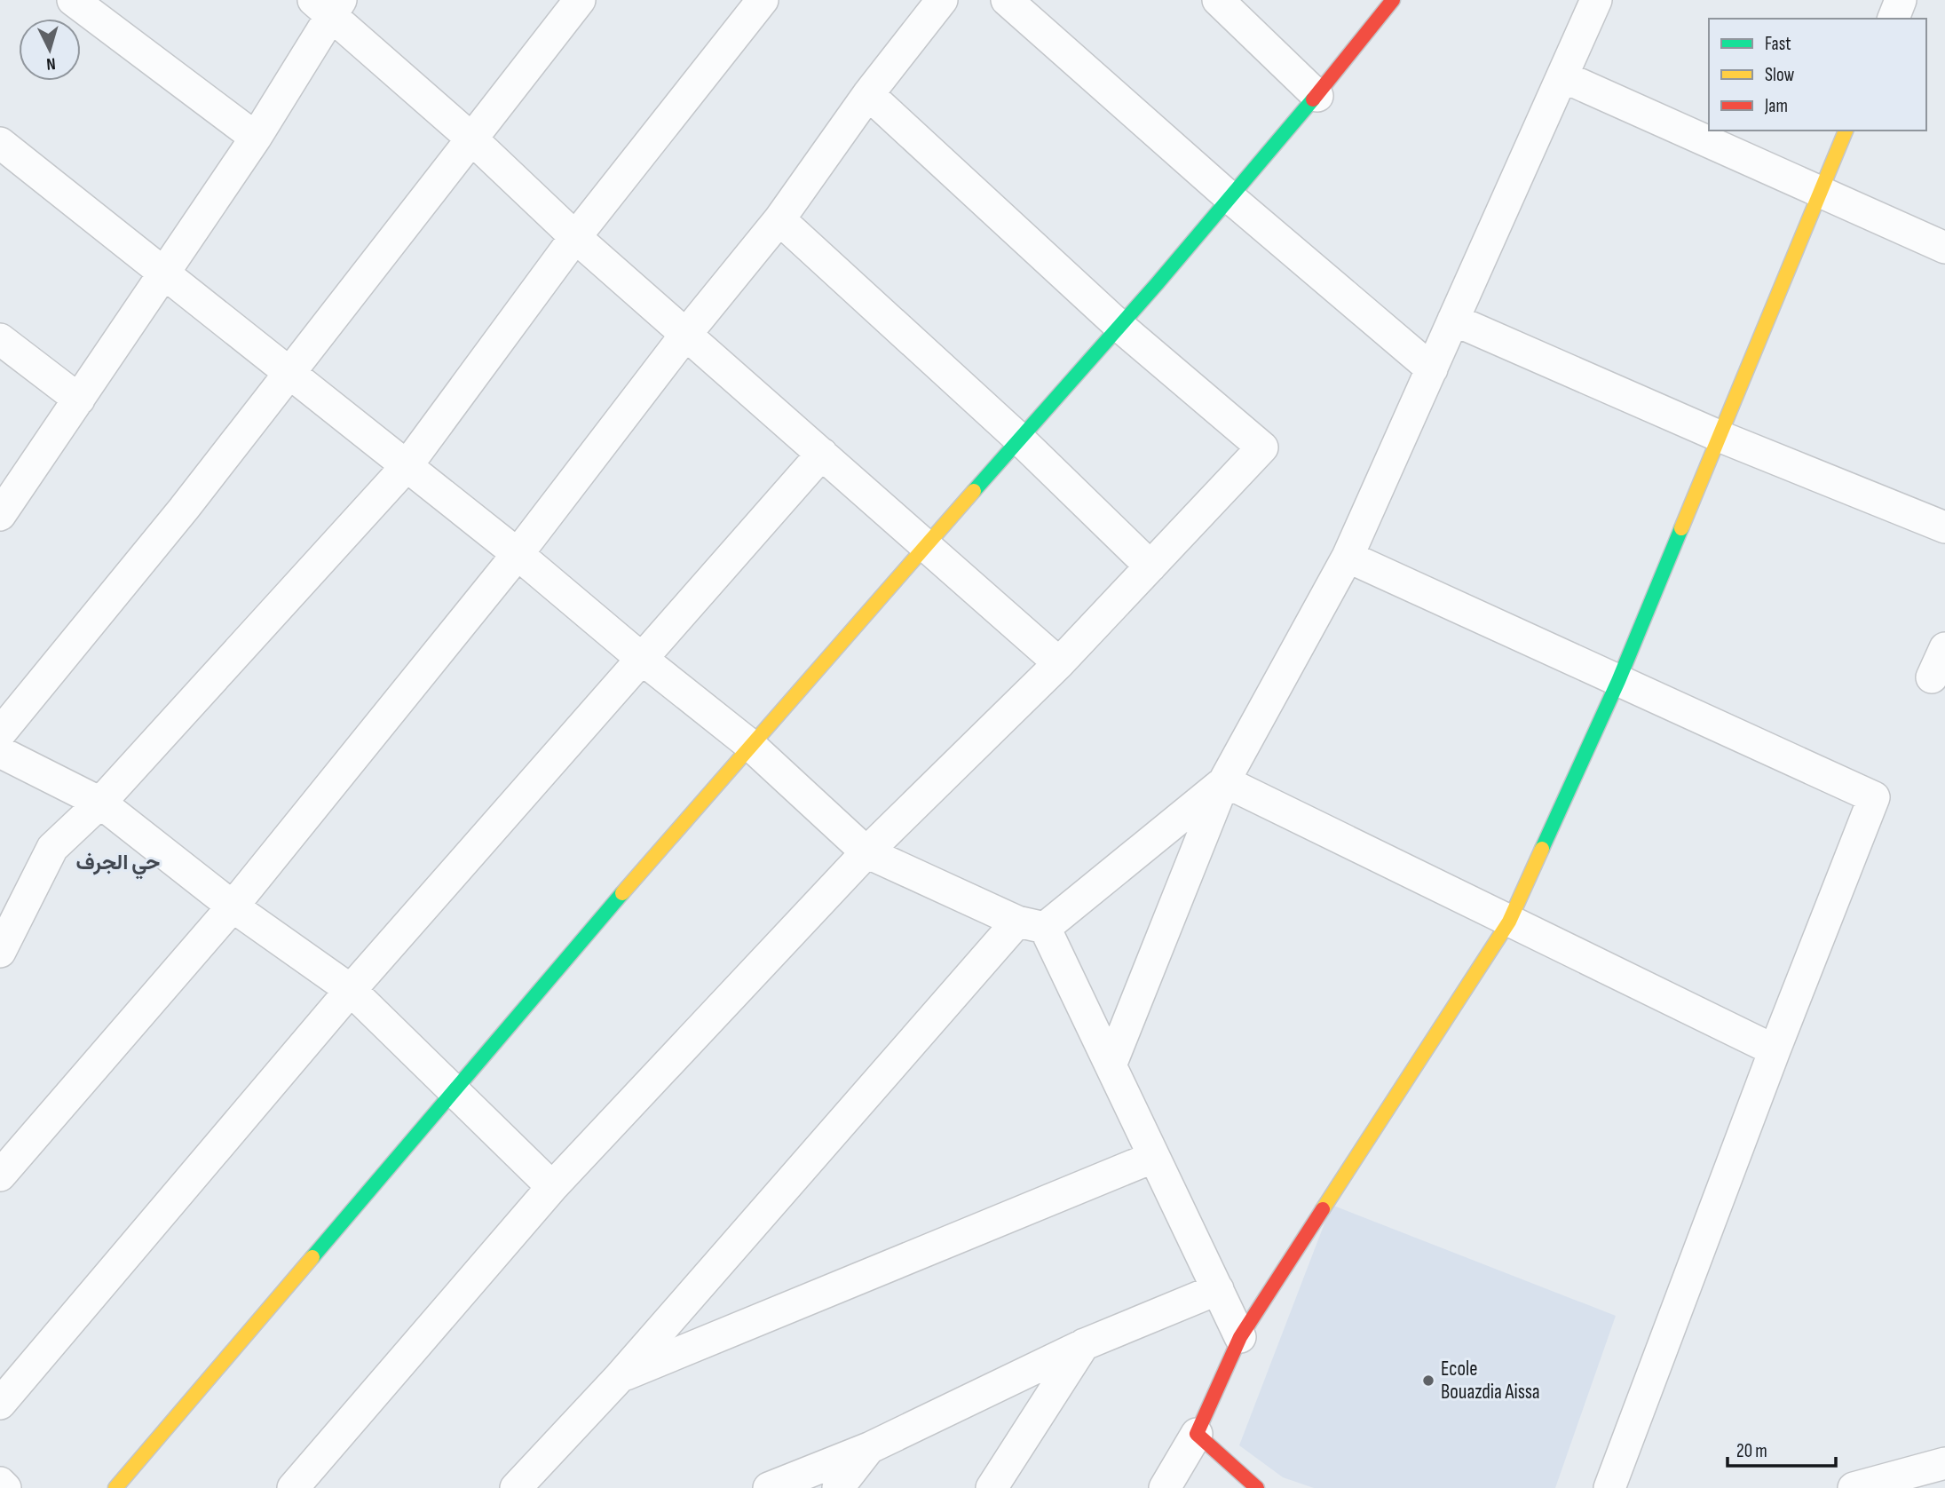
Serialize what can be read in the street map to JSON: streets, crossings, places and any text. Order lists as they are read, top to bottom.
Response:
{
  "districts": ["حي الجرف"],
  "places": ["Ecole Bouazdia Aissa"],
  "legend": ["Fast", "Slow", "Jam"],
  "scale_bar": "20 m",
  "north": "bottom"
}
